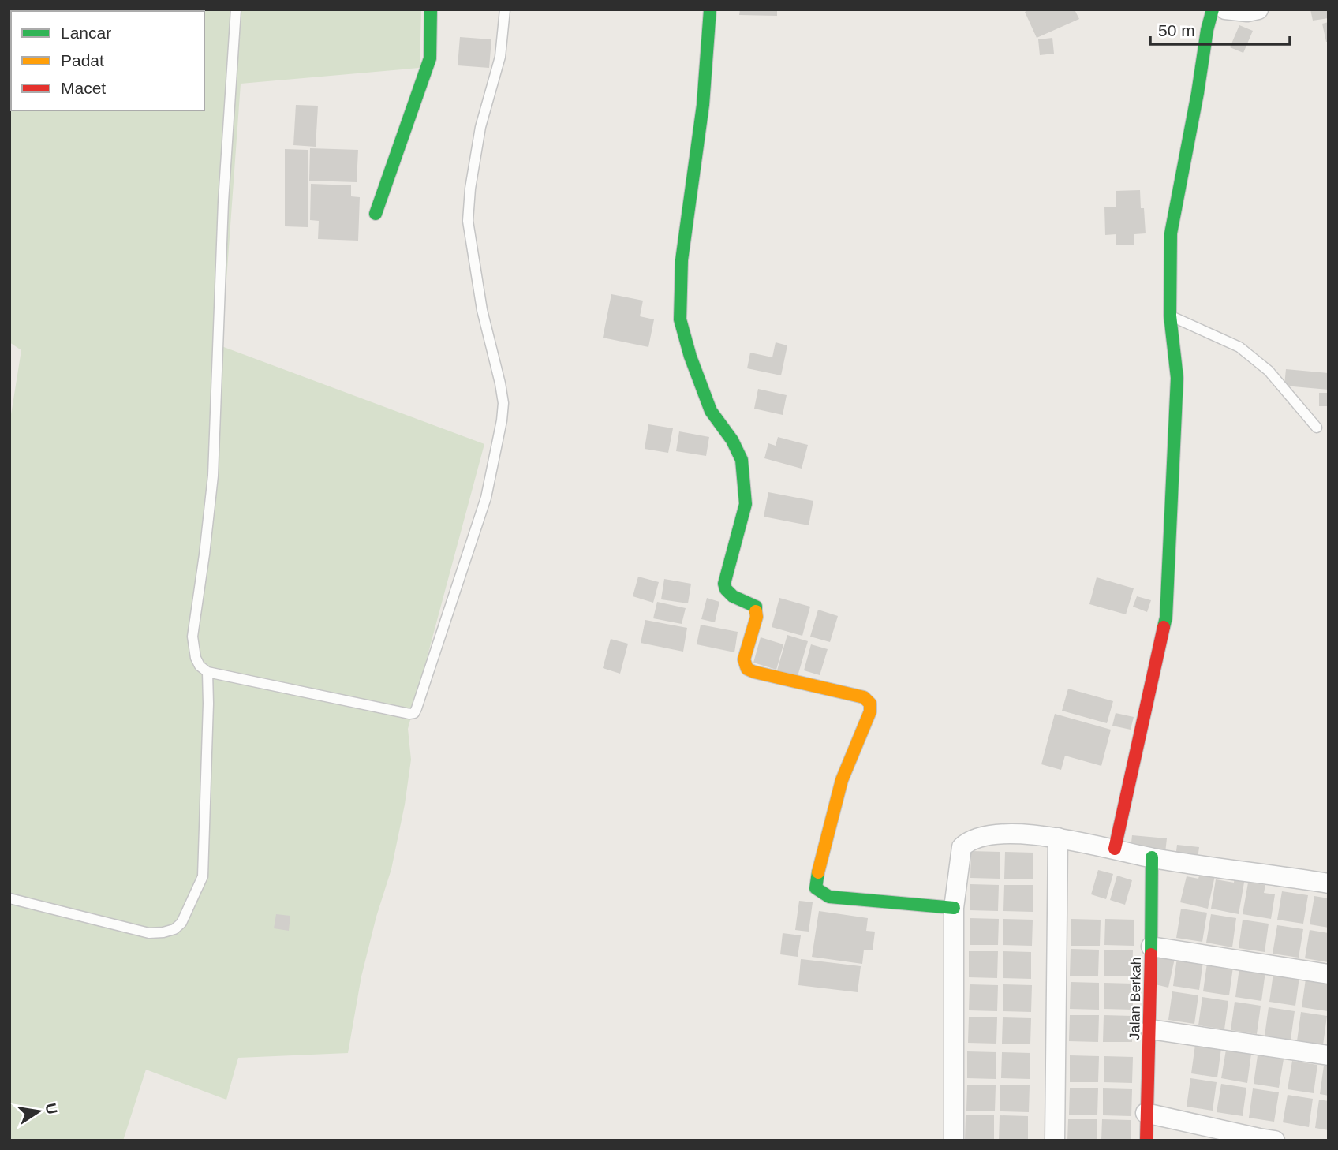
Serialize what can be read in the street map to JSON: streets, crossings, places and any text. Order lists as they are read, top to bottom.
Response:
{
  "streets": {
    "street": ["Jalan Berkah"]
  },
  "legend": ["Lancar", "Padat", "Macet"],
  "scale_bar": "50 m",
  "north": "right"
}
